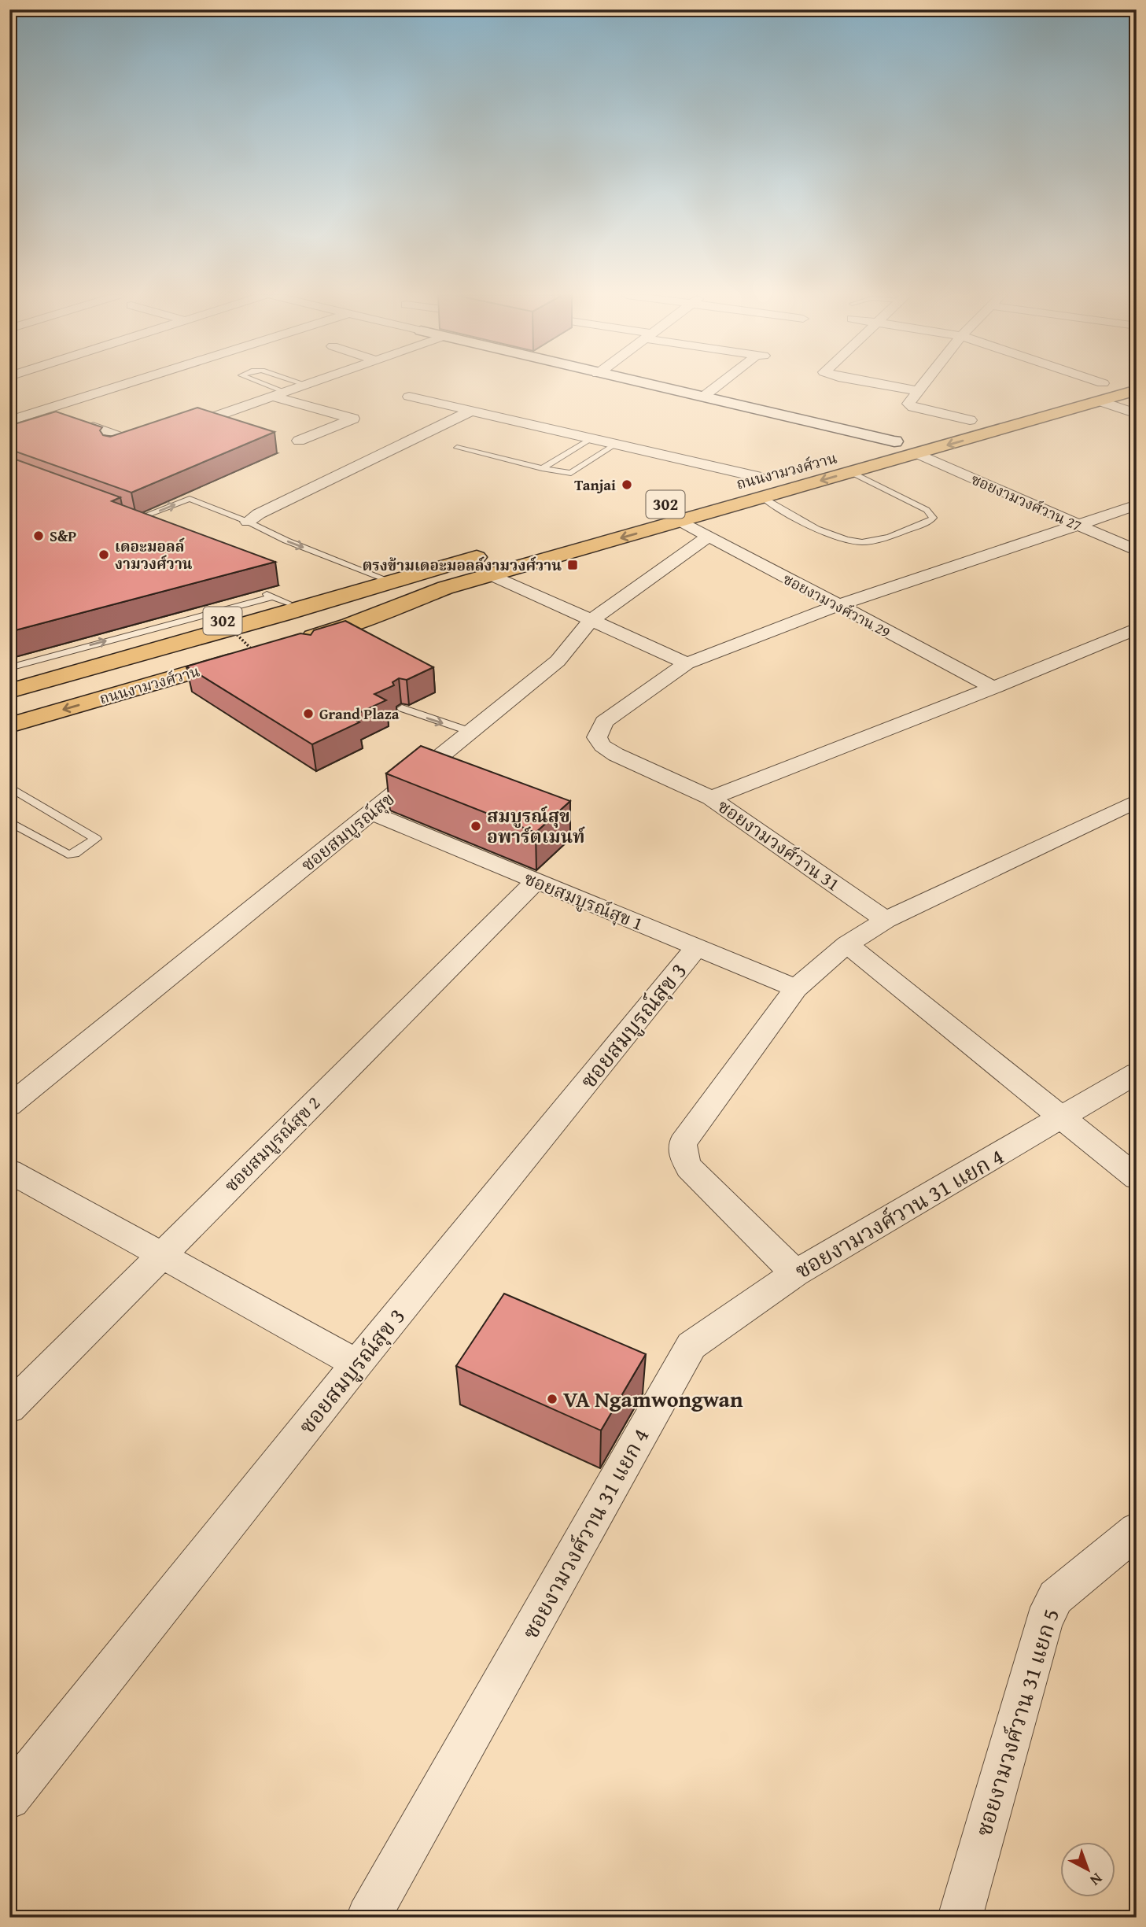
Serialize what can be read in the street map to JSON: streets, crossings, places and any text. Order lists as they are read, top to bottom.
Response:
{
  "streets": {
    "main road": ["ถนนงามวงศ์วาน", "302"],
    "street": [
      "ซอยงามวงศ์วาน 27",
      "ซอยงามวงศ์วาน 29",
      "ซอยสมบูรณ์สุข",
      "ซอยงามวงศ์วาน 31",
      "ซอยสมบูรณ์สุข 1",
      "ซอยสมบูรณ์สุข 3",
      "ซอยสมบูรณ์สุข 2",
      "ซอยงามวงศ์วาน 31 แยก 4",
      "ซอยงามวงศ์วาน 31 แยก 5"
    ]
  },
  "crossings": [
    ["ถนนงามวงศ์วาน", "ซอยงามวงศ์วาน 27"],
    ["ถนนงามวงศ์วาน", "ซอยงามวงศ์วาน 29"],
    ["ซอยงามวงศ์วาน 29", "ซอยสมบูรณ์สุข"],
    ["ซอยสมบูรณ์สุข", "ซอยสมบูรณ์สุข 1"],
    ["ซอยสมบูรณ์สุข 1", "ซอยสมบูรณ์สุข 3"],
    ["ซอยสมบูรณ์สุข 1", "ซอยสมบูรณ์สุข 2"]
  ],
  "places": {
    "other": [
      "Tanjai",
      "S&P",
      "เดอะมอลล์ งามวงศ์วาน",
      "Grand Plaza",
      "สมบูรณ์สุข อพาร์ตเมนท์",
      "VA Ngamwongwan"
    ],
    "transit": ["ตรงข้ามเดอะมอลล์งามวงศ์วาน"]
  },
  "north": "bottom right"
}
